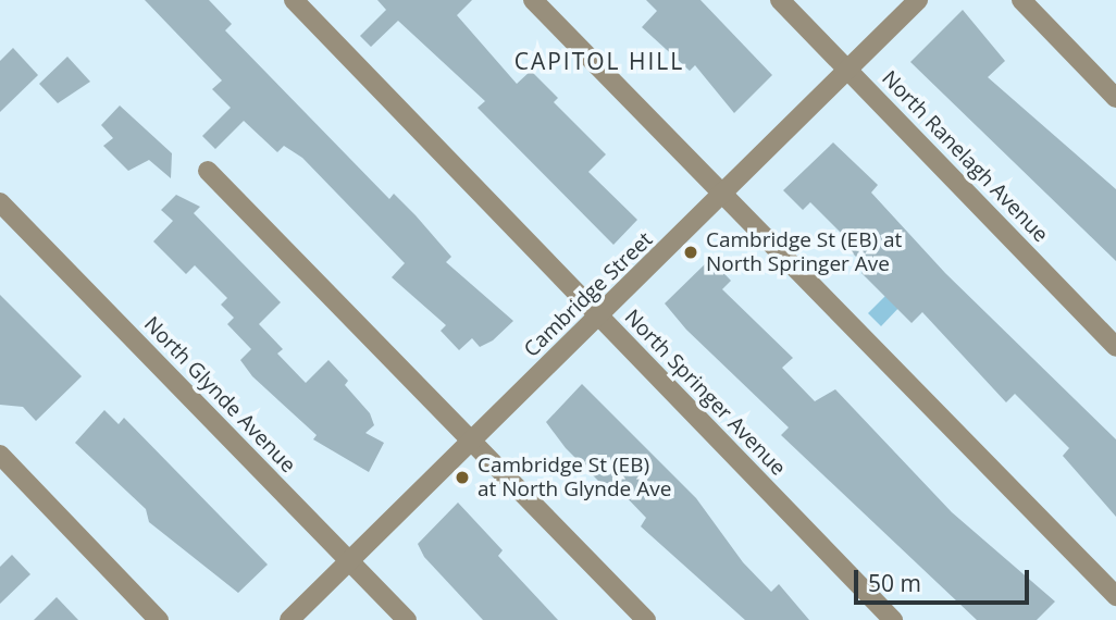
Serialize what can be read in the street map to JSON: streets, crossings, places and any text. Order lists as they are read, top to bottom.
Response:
{
  "streets": {
    "street": [
      "North Ranelagh Avenue",
      "Cambridge Street",
      "North Springer Avenue",
      "North Glynde Avenue"
    ]
  },
  "crossings": [
    ["North Ranelagh Avenue", "Cambridge Street"],
    ["Cambridge Street", "North Springer Avenue"],
    ["Cambridge Street", "North Glynde Avenue"]
  ],
  "districts": ["CAPITOL HILL"],
  "places": ["Cambridge St (EB) at North Springer Ave", "Cambridge St (EB) at North Glynde Ave"],
  "scale_bar": "50 m"
}
